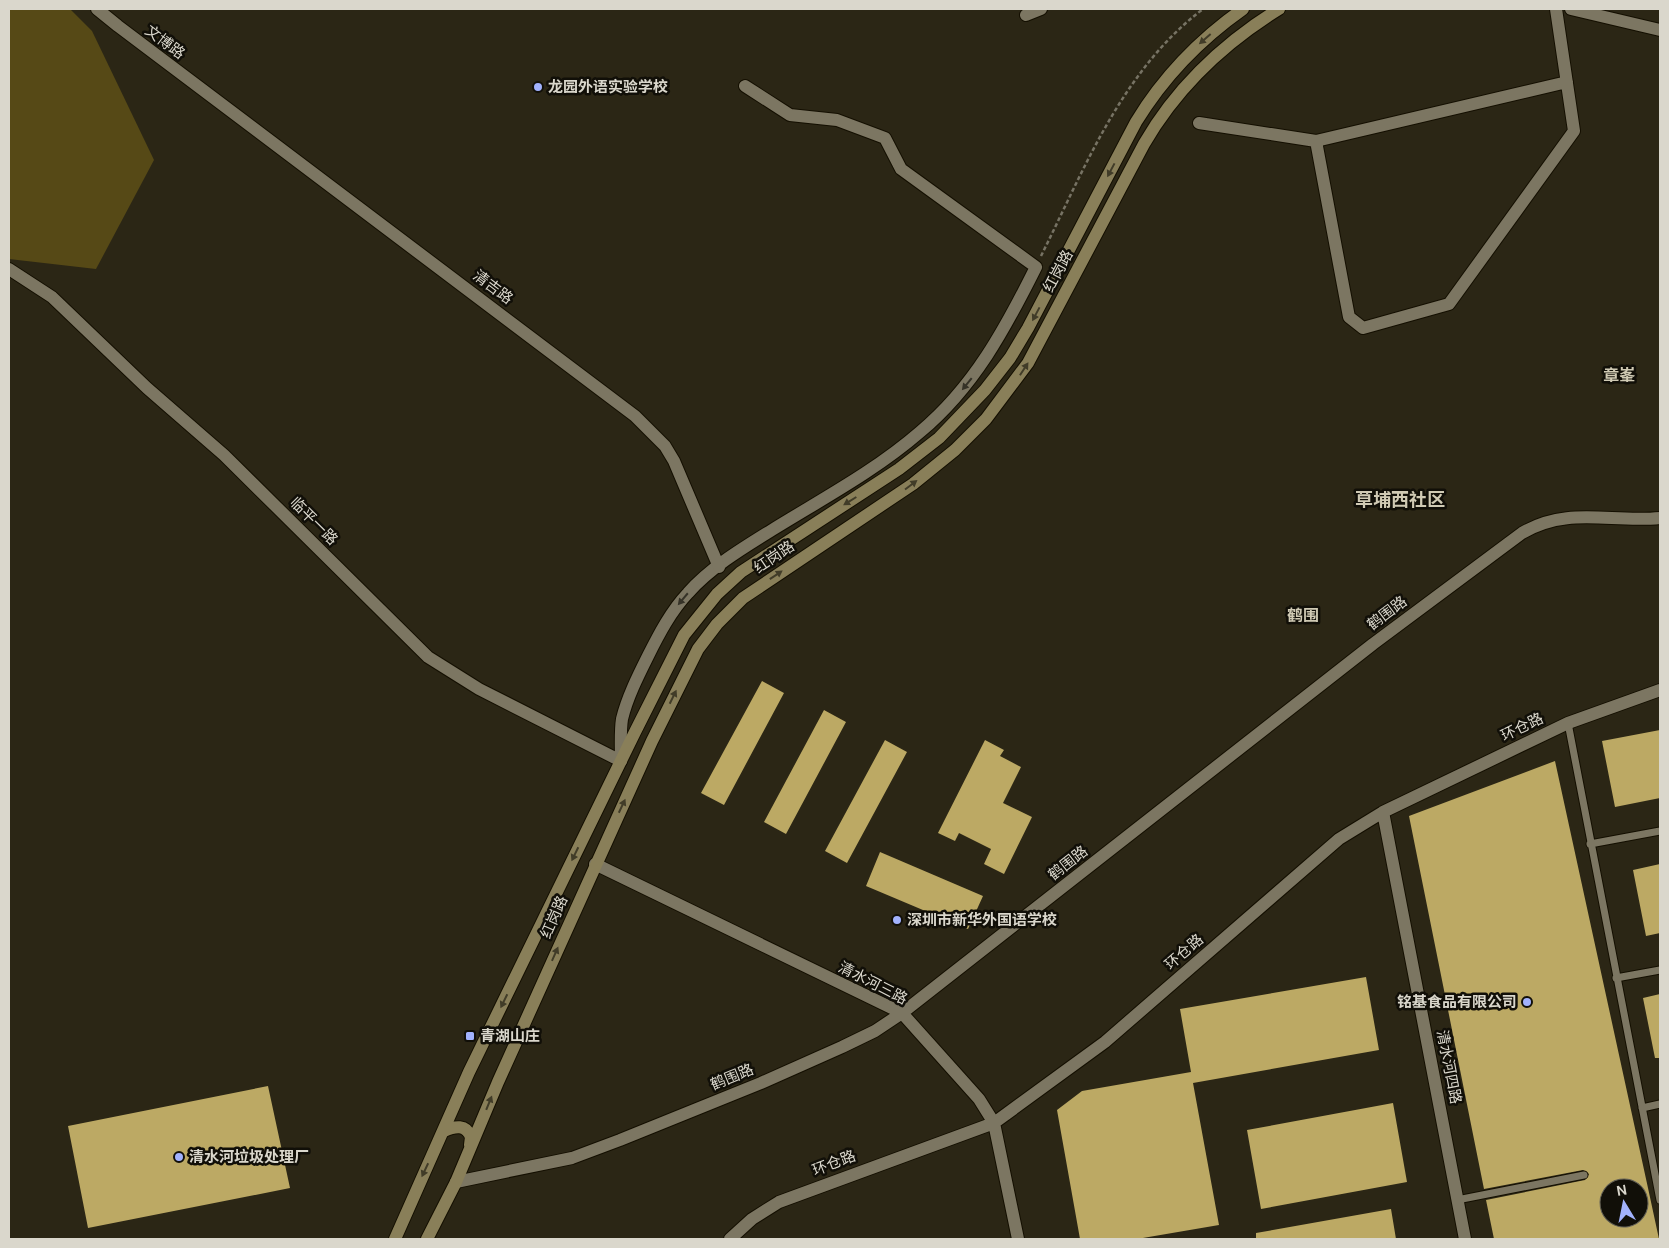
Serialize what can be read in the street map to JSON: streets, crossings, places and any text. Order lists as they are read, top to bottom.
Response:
{
  "streets": {
    "main road": ["红岗路"],
    "street": [
      "文博路",
      "清吉路",
      "临平一路",
      "鹤围路",
      "环仓路",
      "清水河三路",
      "清水河四路"
    ]
  },
  "crossings": [
    ["文博路", "清吉路"],
    ["红岗路", "临平一路"],
    ["红岗路", "鹤围路"],
    ["红岗路", "清水河三路"],
    ["鹤围路", "清水河三路"],
    ["环仓路", "清水河三路"],
    ["环仓路", "清水河四路"]
  ],
  "districts": ["章峯", "草埔西社区", "鹤围"],
  "places": {
    "other": [
      "龙园外语实验学校",
      "深圳市新华外国语学校",
      "铭基食品有限公司",
      "清水河垃圾处理厂"
    ],
    "transit": ["青湖山庄"]
  },
  "north": "top"
}
